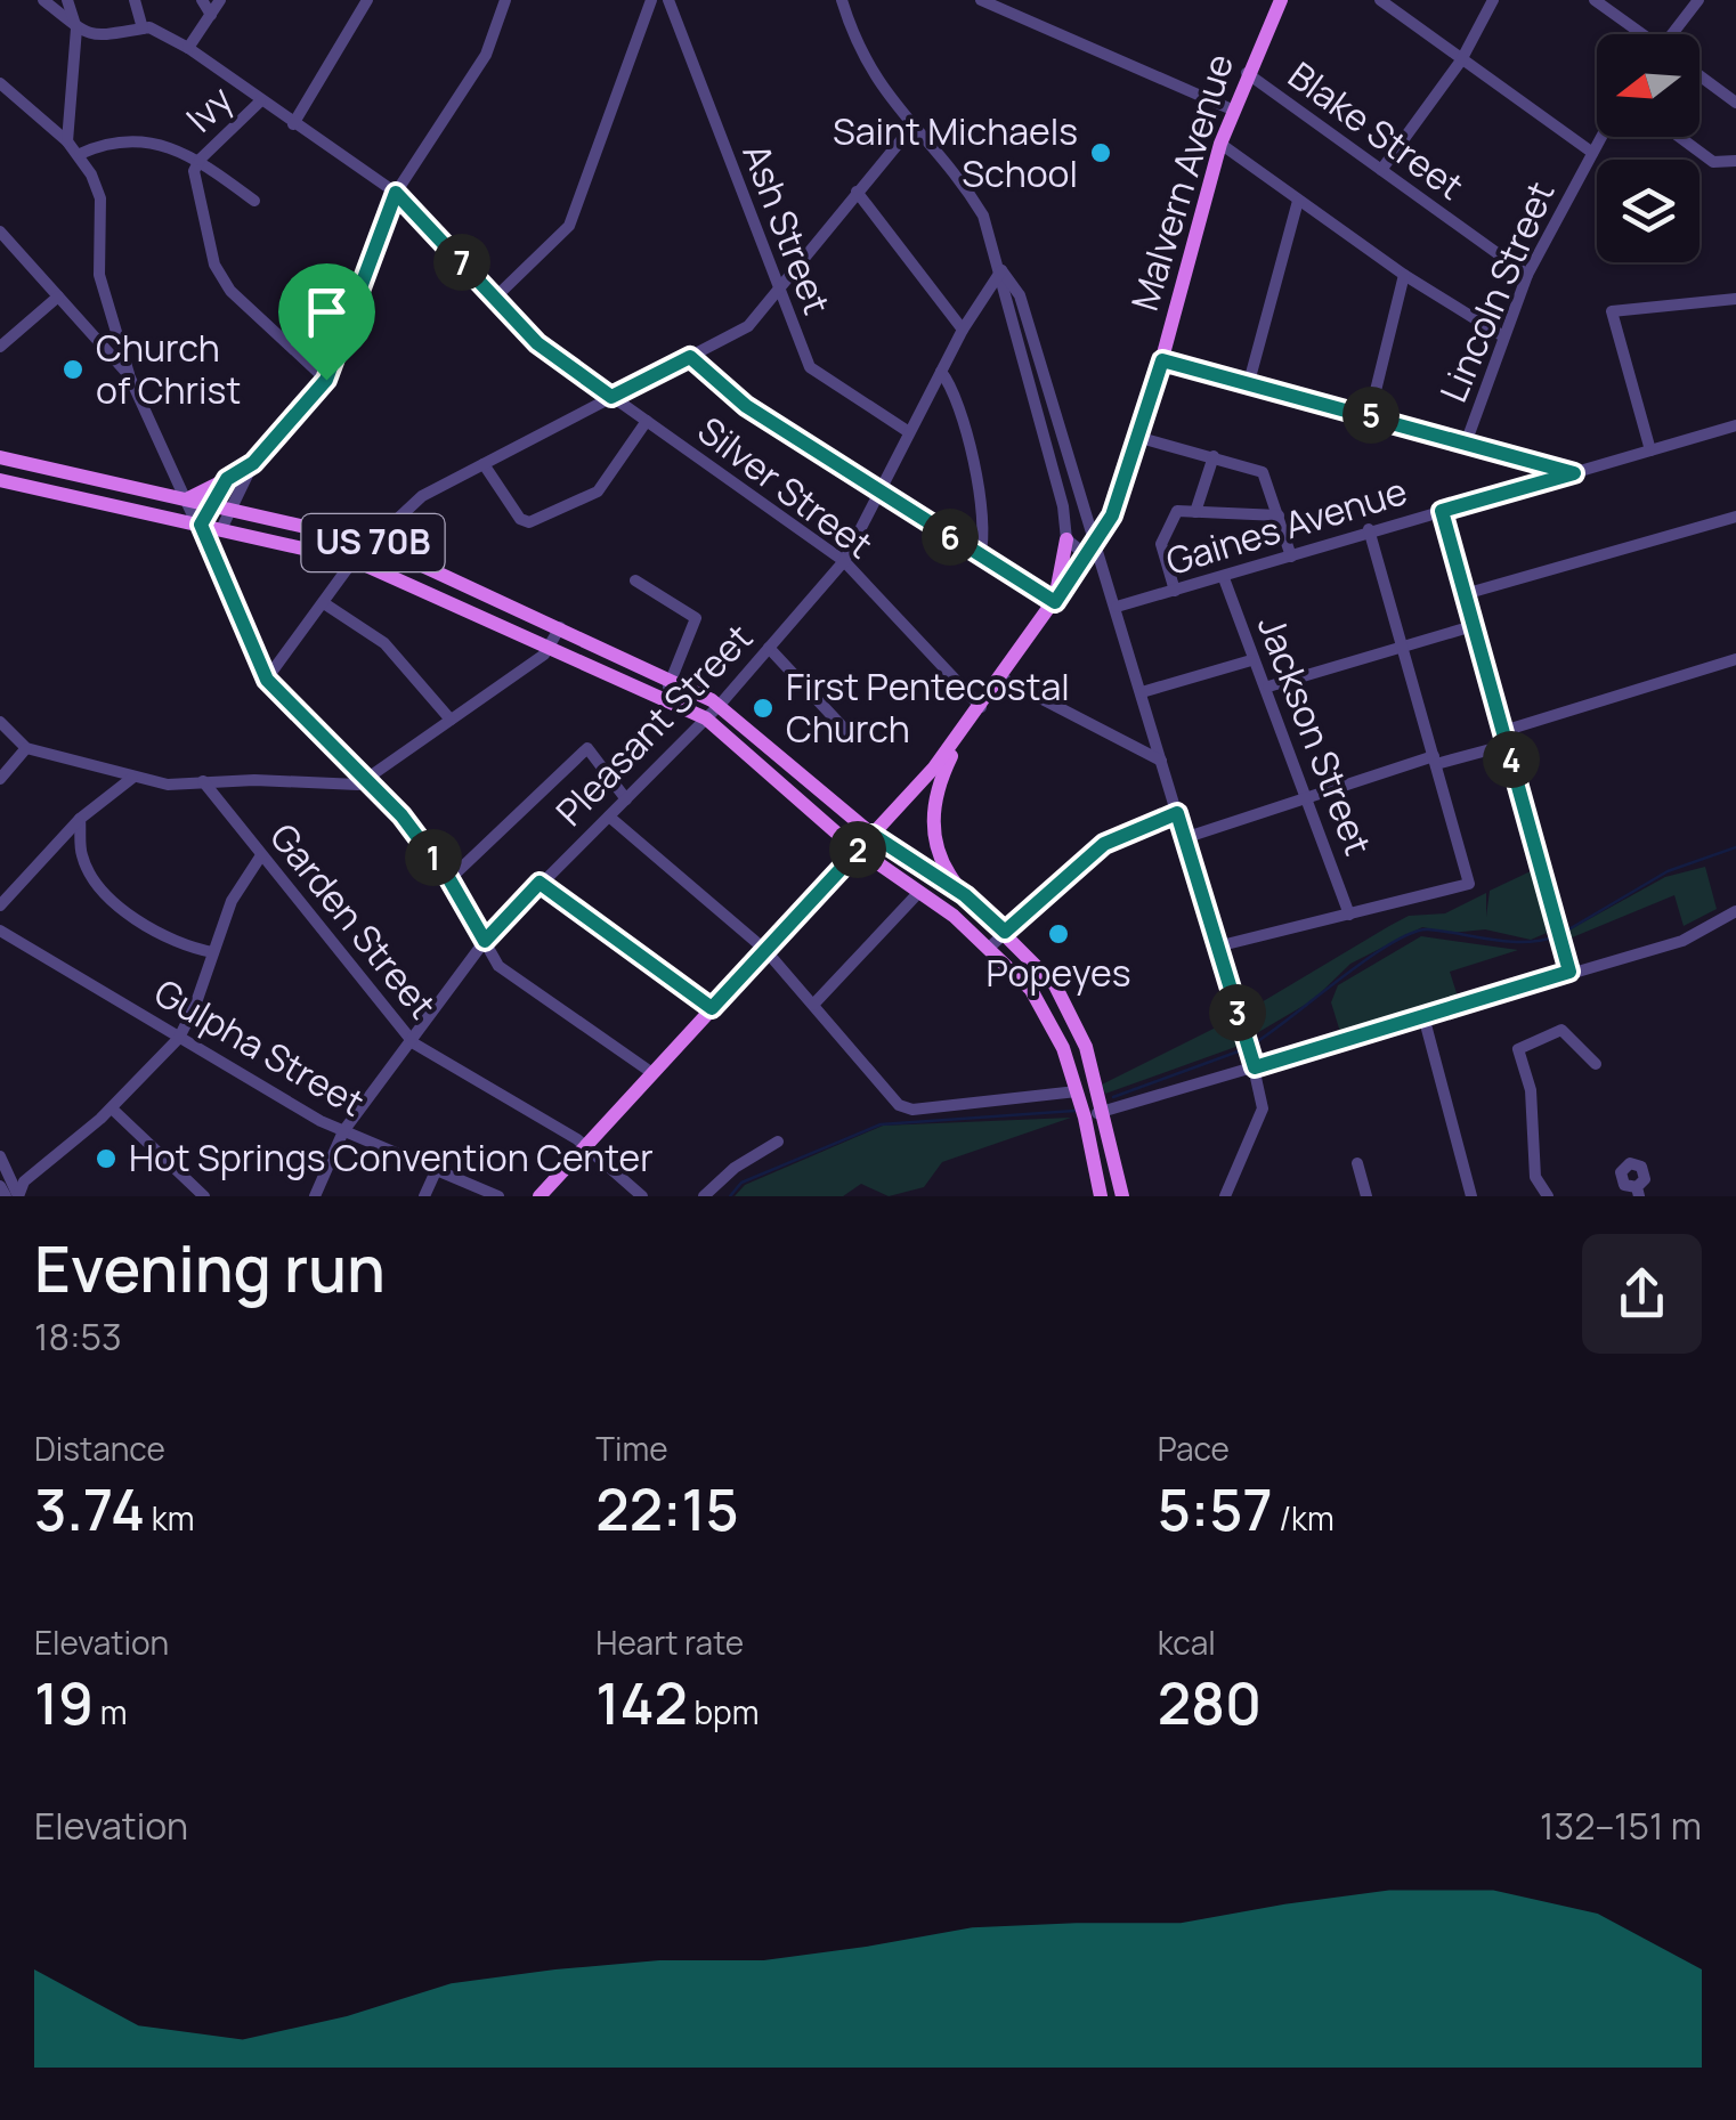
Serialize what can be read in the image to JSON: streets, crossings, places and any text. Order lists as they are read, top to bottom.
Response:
{
  "streets": {
    "main road": ["Malvern Avenue", "US 70B"],
    "street": [
      "Ivy",
      "Blake Street",
      "Ash Street",
      "Lincoln Street",
      "Silver Street",
      "Gaines Avenue",
      "Pleasant Street",
      "Jackson Street",
      "Garden Street",
      "Gulpha Street"
    ]
  },
  "crossings": [
    ["Ivy", "Silver Street"],
    ["Blake Street", "Malvern Avenue"],
    ["Blake Street", "Lincoln Street"],
    ["Malvern Avenue", "Silver Street"],
    ["Malvern Avenue", "US 70B"],
    ["Malvern Avenue", "Garden Street"],
    ["Ash Street", "Pleasant Street"],
    ["Silver Street", "Pleasant Street"],
    ["Gaines Avenue", "Jackson Street"],
    ["US 70B", "Pleasant Street"],
    ["Pleasant Street", "Garden Street"],
    ["Pleasant Street", "Gulpha Street"]
  ],
  "places": [
    "Saint Michaels School",
    "Church of Christ",
    "First Pentecostal Church",
    "Popeyes",
    "Hot Springs Convention Center"
  ],
  "north": "left",
  "page": {
    "pins": [
      "7",
      "5",
      "6",
      "4",
      "2",
      "1",
      "3"
    ],
    "heading": ["Evening run", "18:53"],
    "stats": [
      ["Distance", "3.74 km"],
      ["Time", "22:15"],
      ["Pace", "5:57 /km"],
      ["Elevation", "19 m"],
      ["Heart rate", "142 bpm"],
      ["kcal", "280"]
    ],
    "chart": ["Elevation", "132–151 m"]
  }
}
